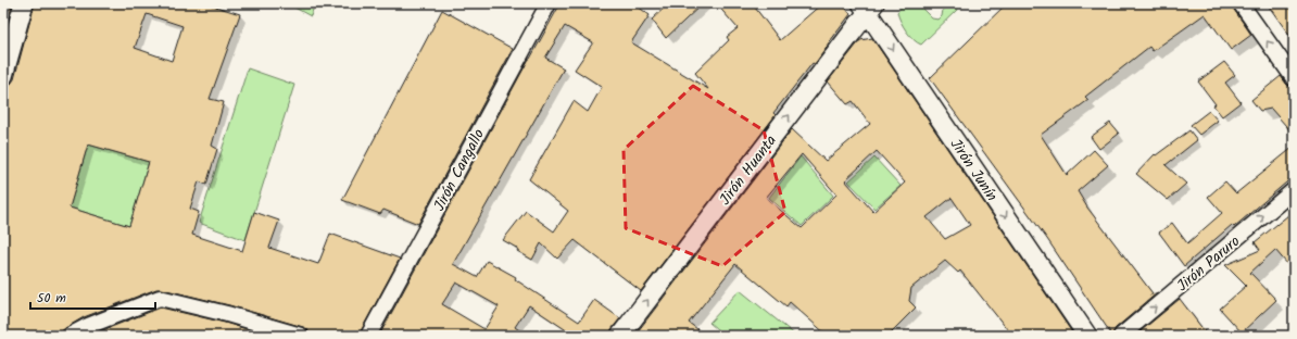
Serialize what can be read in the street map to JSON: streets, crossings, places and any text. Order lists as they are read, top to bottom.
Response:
{
  "streets": {
    "street": [
      "Jirón Cangallo",
      "Jirón Huanta",
      "Jirón Junín",
      "Jirón Paruro"
    ]
  },
  "crossings": [
    ["Jirón Huanta", "Jirón Junín"]
  ],
  "one_way": ["Jirón Huanta", "Jirón Junín", "Jirón Paruro"],
  "scale_bar": "50 m"
}
